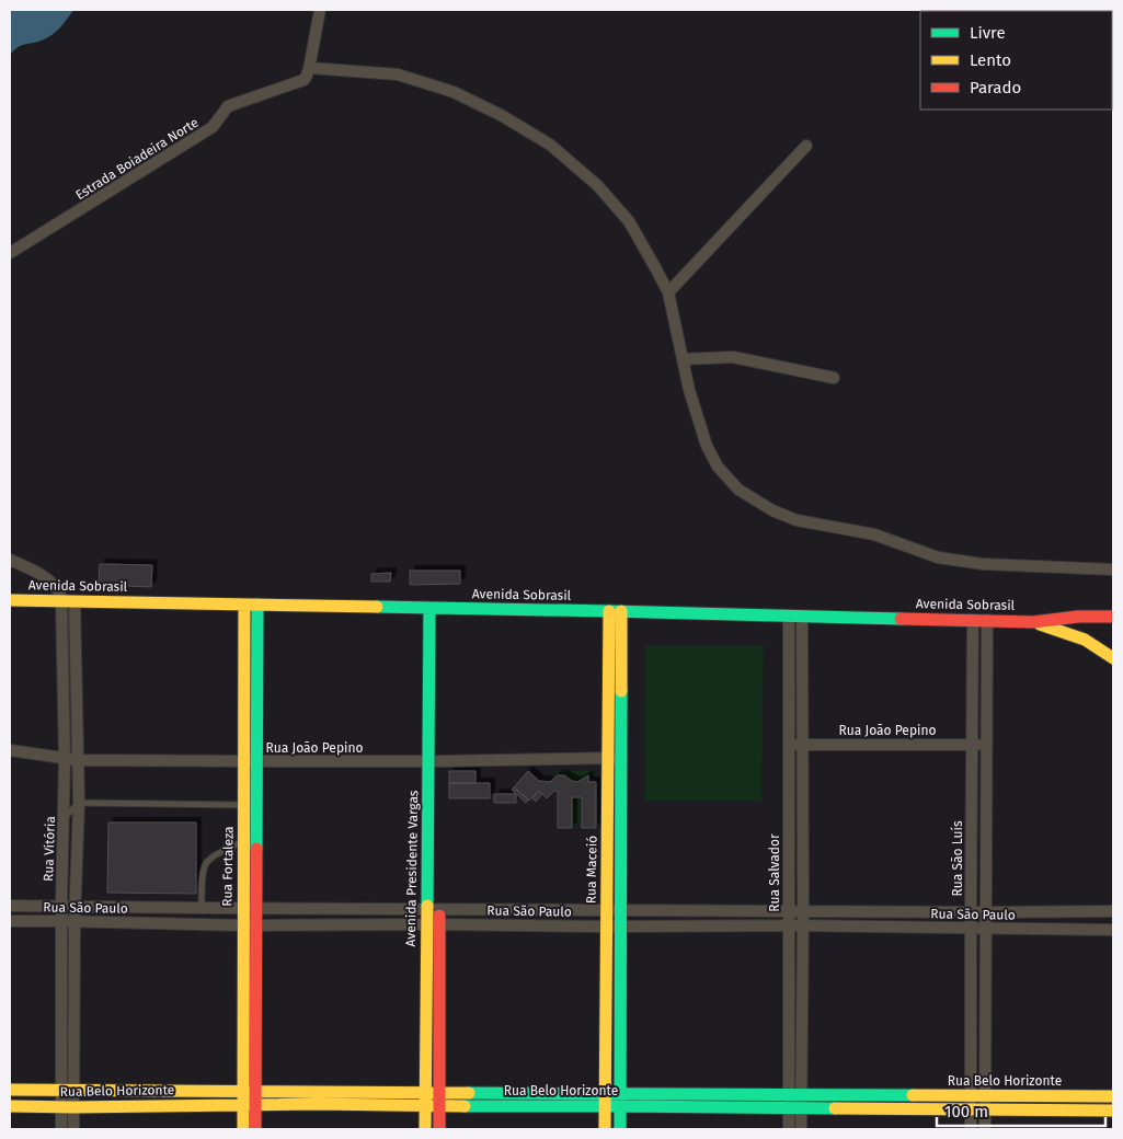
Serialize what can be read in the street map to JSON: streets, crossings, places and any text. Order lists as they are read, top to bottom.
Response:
{
  "streets": {
    "street": [
      "Estrada Boiadeira Norte",
      "Avenida Sobrasil",
      "Rua João Pepino",
      "Rua Vitória",
      "Rua São Luís",
      "Rua Fortaleza",
      "Avenida Presidente Vargas",
      "Rua Maceió",
      "Rua Salvador",
      "Rua São Paulo",
      "Rua Belo Horizonte"
    ]
  },
  "crossings": [
    ["Avenida Sobrasil", "Rua Vitória"],
    ["Avenida Sobrasil", "Rua São Luís"],
    ["Avenida Sobrasil", "Rua Fortaleza"],
    ["Avenida Sobrasil", "Avenida Presidente Vargas"],
    ["Avenida Sobrasil", "Rua Maceió"],
    ["Avenida Sobrasil", "Rua Salvador"],
    ["Rua João Pepino", "Rua Vitória"],
    ["Rua João Pepino", "Rua São Luís"],
    ["Rua João Pepino", "Rua Fortaleza"],
    ["Rua João Pepino", "Avenida Presidente Vargas"],
    ["Rua João Pepino", "Rua Maceió"],
    ["Rua João Pepino", "Rua Salvador"],
    ["Rua Vitória", "Rua São Paulo"],
    ["Rua Vitória", "Rua Belo Horizonte"],
    ["Rua São Luís", "Rua São Paulo"],
    ["Rua São Luís", "Rua Belo Horizonte"],
    ["Rua Fortaleza", "Rua São Paulo"],
    ["Rua Fortaleza", "Rua Belo Horizonte"],
    ["Avenida Presidente Vargas", "Rua São Paulo"],
    ["Avenida Presidente Vargas", "Rua Belo Horizonte"],
    ["Rua Maceió", "Rua São Paulo"],
    ["Rua Maceió", "Rua Belo Horizonte"],
    ["Rua Salvador", "Rua São Paulo"],
    ["Rua Salvador", "Rua Belo Horizonte"]
  ],
  "legend": ["Livre", "Lento", "Parado"],
  "scale_bar": "100 m"
}
